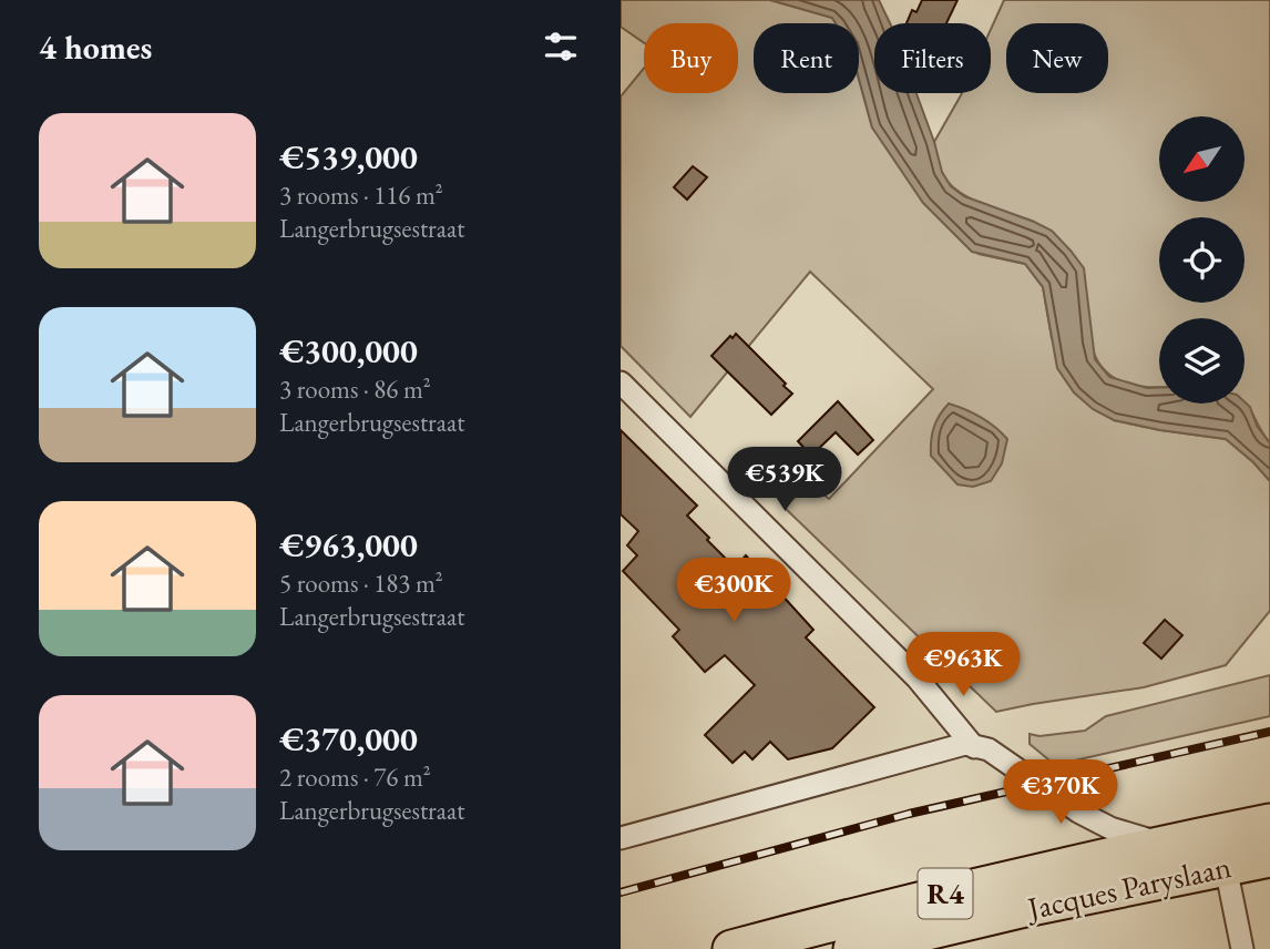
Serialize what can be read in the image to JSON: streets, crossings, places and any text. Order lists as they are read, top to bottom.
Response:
{
  "streets": {
    "highway": ["Jacques Paryslaan", "R4"]
  },
  "north": "bottom left",
  "page": {
    "heading": "4 homes",
    "chip": [
      "Buy",
      "Rent",
      "Filters",
      "New"
    ],
    "list": [
      {
        "name": "€539,000",
        "note": "3 rooms · 116 m² · Langerbrugsestraat"
      },
      {
        "name": "€300,000",
        "note": "3 rooms · 86 m² · Langerbrugsestraat"
      },
      {
        "name": "€963,000",
        "note": "5 rooms · 183 m² · Langerbrugsestraat"
      },
      {
        "name": "€370,000",
        "note": "2 rooms · 76 m² · Langerbrugsestraat"
      }
    ],
    "price": [
      "€539K",
      "€300K",
      "€963K",
      "€370K"
    ]
  }
}
